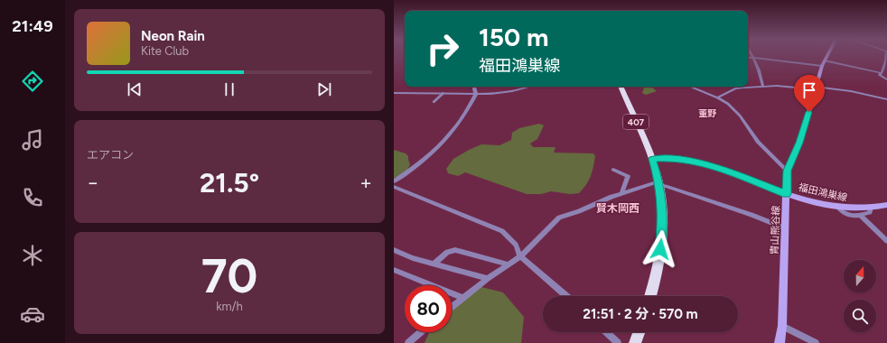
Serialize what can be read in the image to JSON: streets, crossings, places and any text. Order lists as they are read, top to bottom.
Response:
{
  "streets": {
    "highway": ["407"],
    "main road": ["福田鴻巣線", "胄山熊谷線"]
  },
  "crossings": [
    ["407", "福田鴻巣線"],
    ["福田鴻巣線", "胄山熊谷線"]
  ],
  "districts": ["董野", "賢木岡西"],
  "north": "top",
  "page": {
    "tabs": "21:49",
    "turn": ["150 m", "福田鴻巣線"],
    "song": ["Neon Rain", "Kite Club"],
    "tile": [
      "エアコン",
      ["70", "km/h"]
    ],
    "heat": ["−", "21.5°", "+"],
    "limit": "80",
    "trip": "21:51 · 2 分 · 570 m"
  }
}
